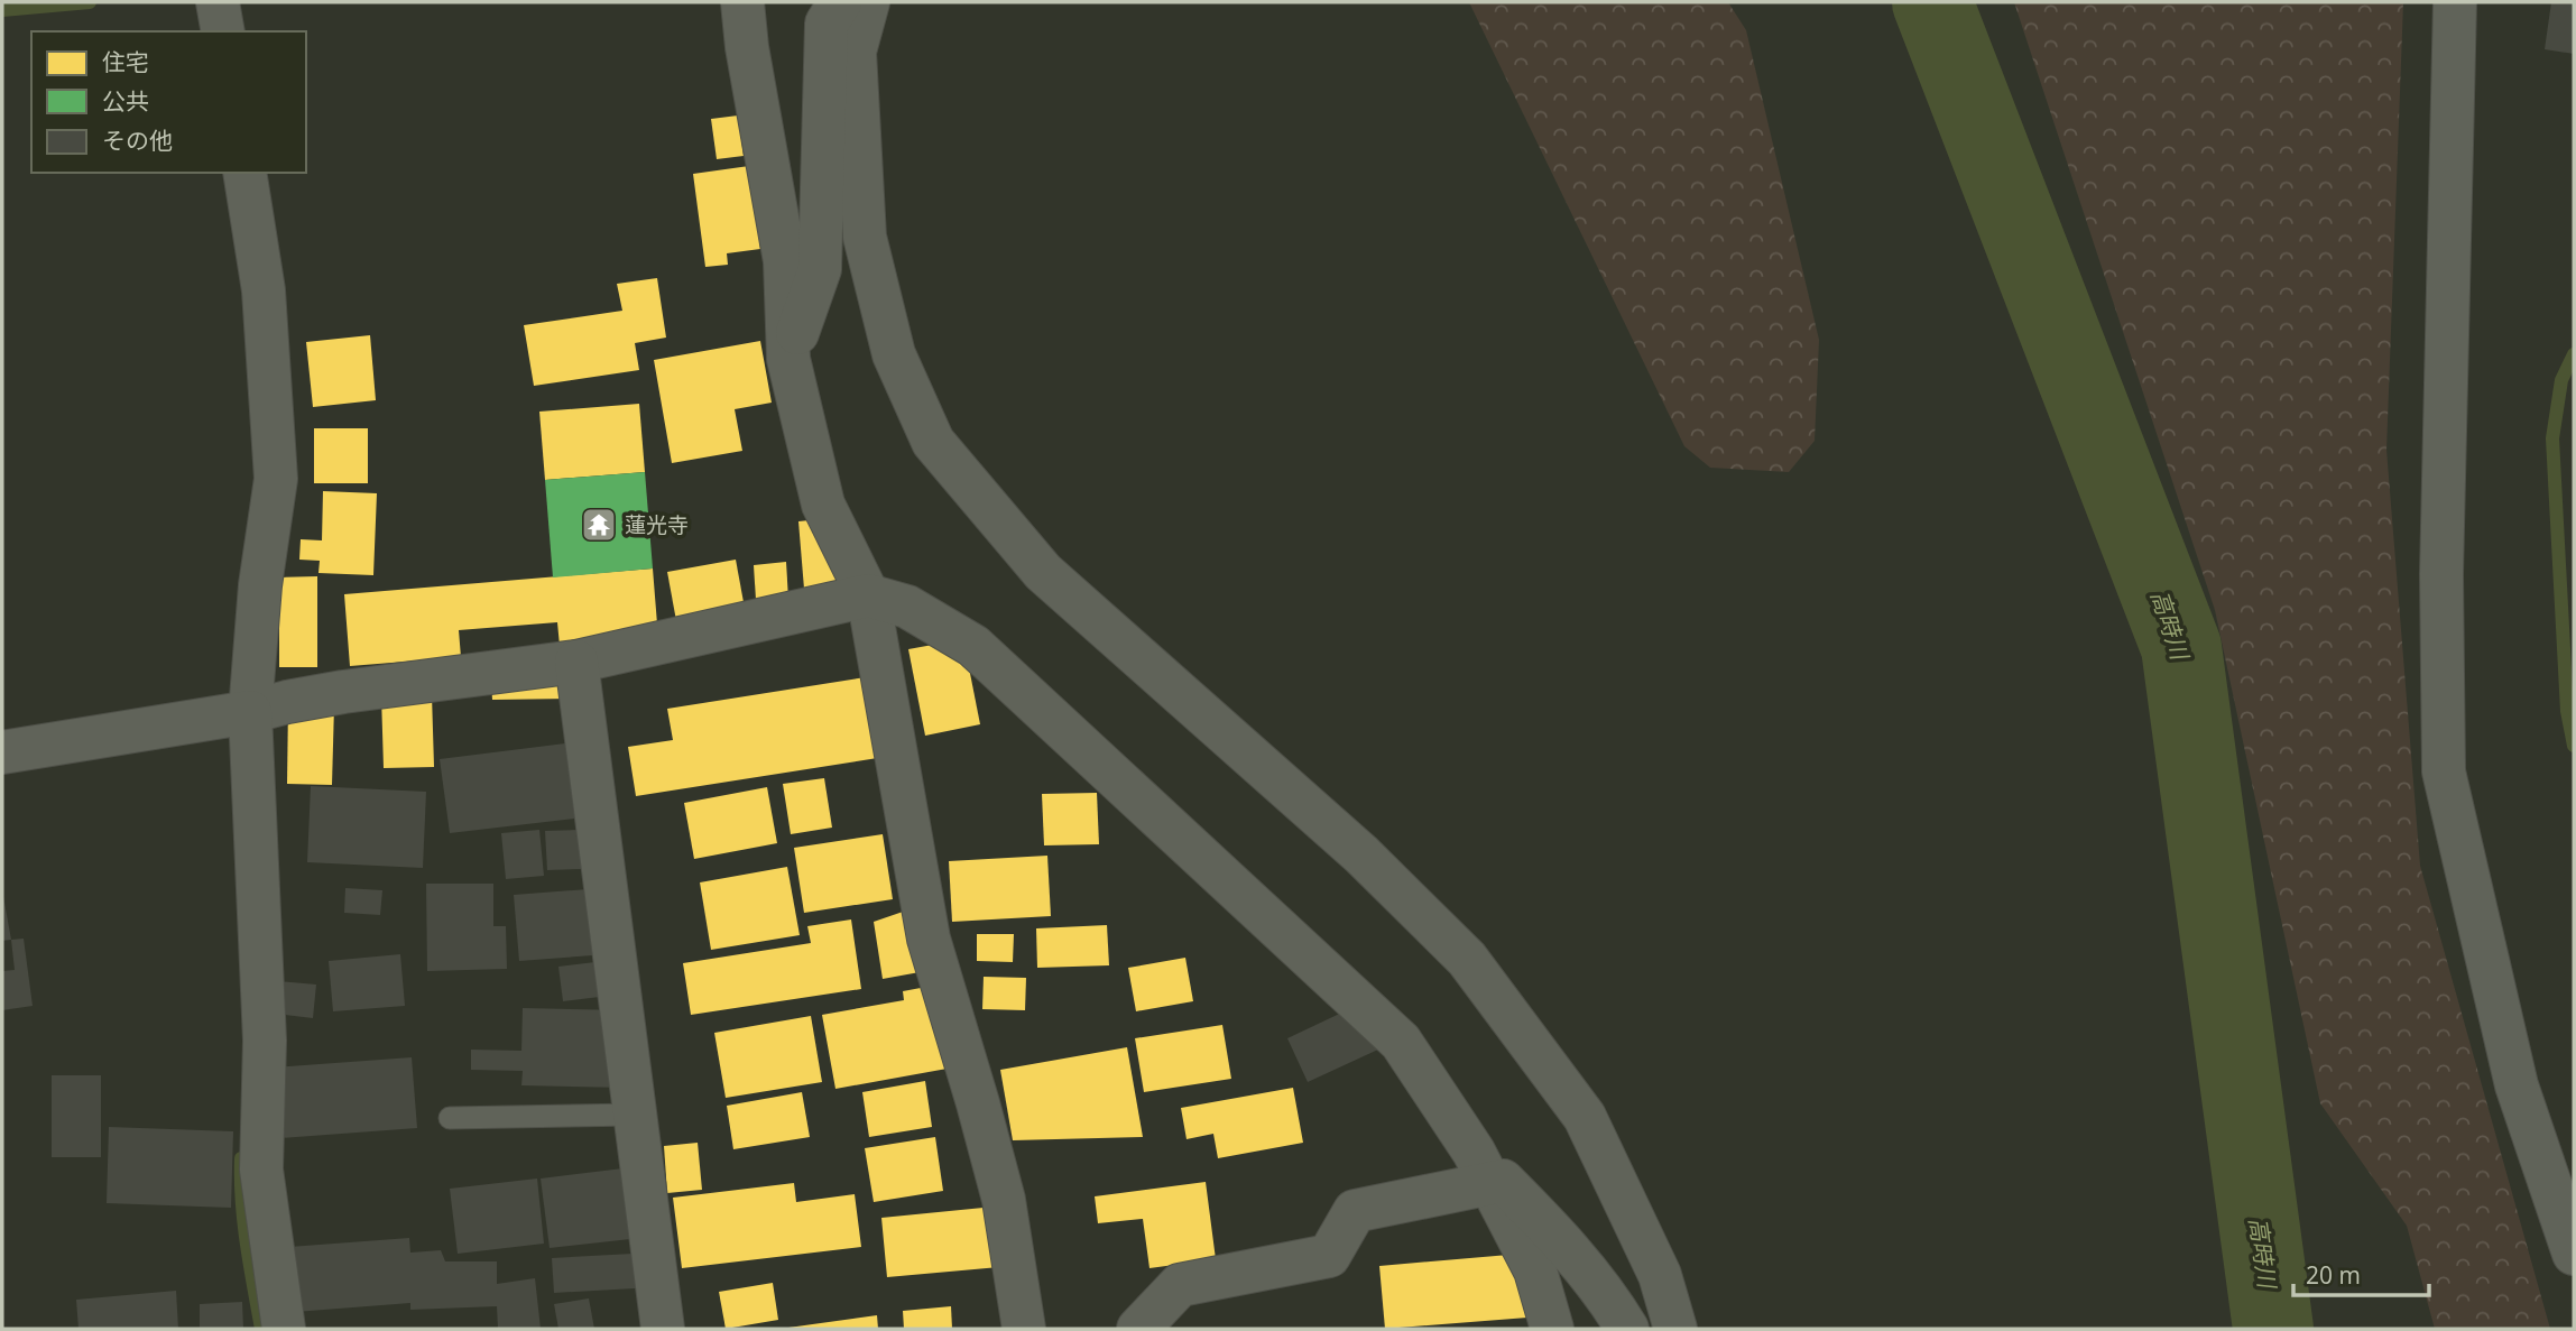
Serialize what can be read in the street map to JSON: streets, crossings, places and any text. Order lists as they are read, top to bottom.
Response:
{
  "water": ["高時川"],
  "places": {
    "temple": ["蓮光寺"]
  },
  "legend": ["住宅", "公共", "その他"],
  "scale_bar": "20 m"
}
